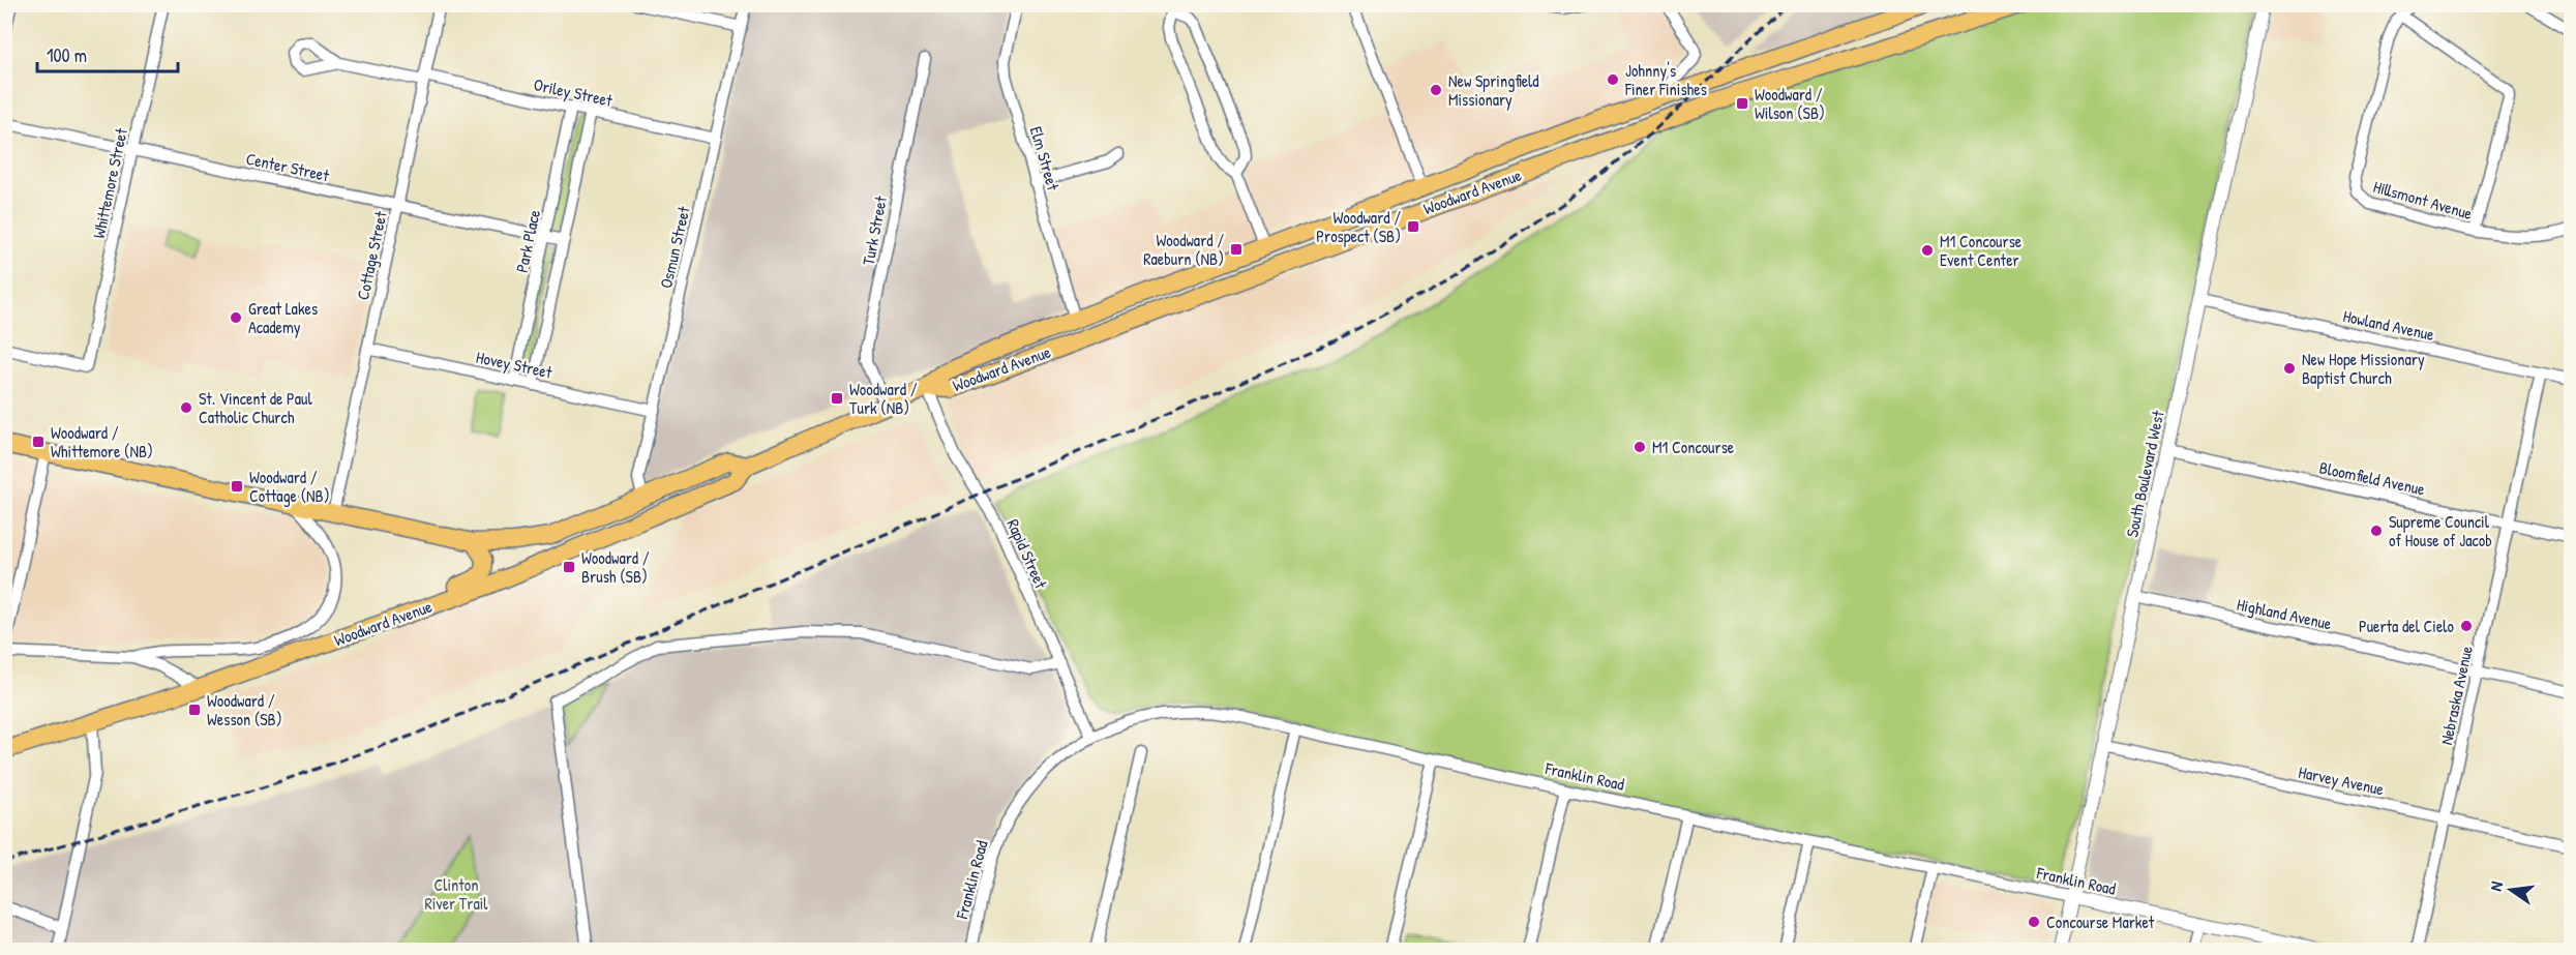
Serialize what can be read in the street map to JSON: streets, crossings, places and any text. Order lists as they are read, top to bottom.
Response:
{
  "streets": {
    "main road": ["Woodward Avenue"],
    "street": [
      "Oriley Street",
      "Elm Street",
      "Center Street",
      "Whittemore Street",
      "Hillsmont Avenue",
      "Turk Street",
      "Park Place",
      "Osmun Street",
      "Cottage Street",
      "Howland Avenue",
      "Hovey Street",
      "South Boulevard West",
      "Bloomfield Avenue",
      "Rapid Street",
      "Highland Avenue",
      "Nebraska Avenue",
      "Franklin Road",
      "Harvey Avenue"
    ]
  },
  "crossings": [
    ["Oriley Street", "Park Place"],
    ["Oriley Street", "Osmun Street"],
    ["Oriley Street", "Cottage Street"],
    ["Elm Street", "Woodward Avenue"],
    ["Center Street", "Whittemore Street"],
    ["Center Street", "Park Place"],
    ["Center Street", "Cottage Street"],
    ["Woodward Avenue", "Turk Street"],
    ["Woodward Avenue", "Osmun Street"],
    ["Woodward Avenue", "Cottage Street"],
    ["Woodward Avenue", "Rapid Street"],
    ["Park Place", "Hovey Street"],
    ["Osmun Street", "Hovey Street"],
    ["Cottage Street", "Hovey Street"],
    ["Howland Avenue", "South Boulevard West"],
    ["Howland Avenue", "Nebraska Avenue"],
    ["South Boulevard West", "Bloomfield Avenue"],
    ["South Boulevard West", "Highland Avenue"],
    ["South Boulevard West", "Franklin Road"],
    ["South Boulevard West", "Harvey Avenue"],
    ["Bloomfield Avenue", "Nebraska Avenue"],
    ["Rapid Street", "Franklin Road"],
    ["Highland Avenue", "Nebraska Avenue"],
    ["Nebraska Avenue", "Harvey Avenue"]
  ],
  "parks": ["Clinton River Trail"],
  "places": {
    "other": [
      "Johnny's Finer Finishes",
      "New Springfield Missionary",
      "M1 Concourse Event Center",
      "Great Lakes Academy",
      "New Hope Missionary Baptist Church",
      "St. Vincent de Paul Catholic Church",
      "M1 Concourse",
      "Supreme Council of House of Jacob",
      "Puerta del Cielo",
      "Concourse Market"
    ],
    "transit": [
      "Woodward / Wilson (SB)",
      "Woodward / Prospect (SB)",
      "Woodward / Raeburn (NB)",
      "Woodward / Turk (NB)",
      "Woodward / Whittemore (NB)",
      "Woodward / Cottage (NB)",
      "Woodward / Brush (SB)",
      "Woodward / Wesson (SB)"
    ]
  },
  "scale_bar": "100 m",
  "north": "left"
}
